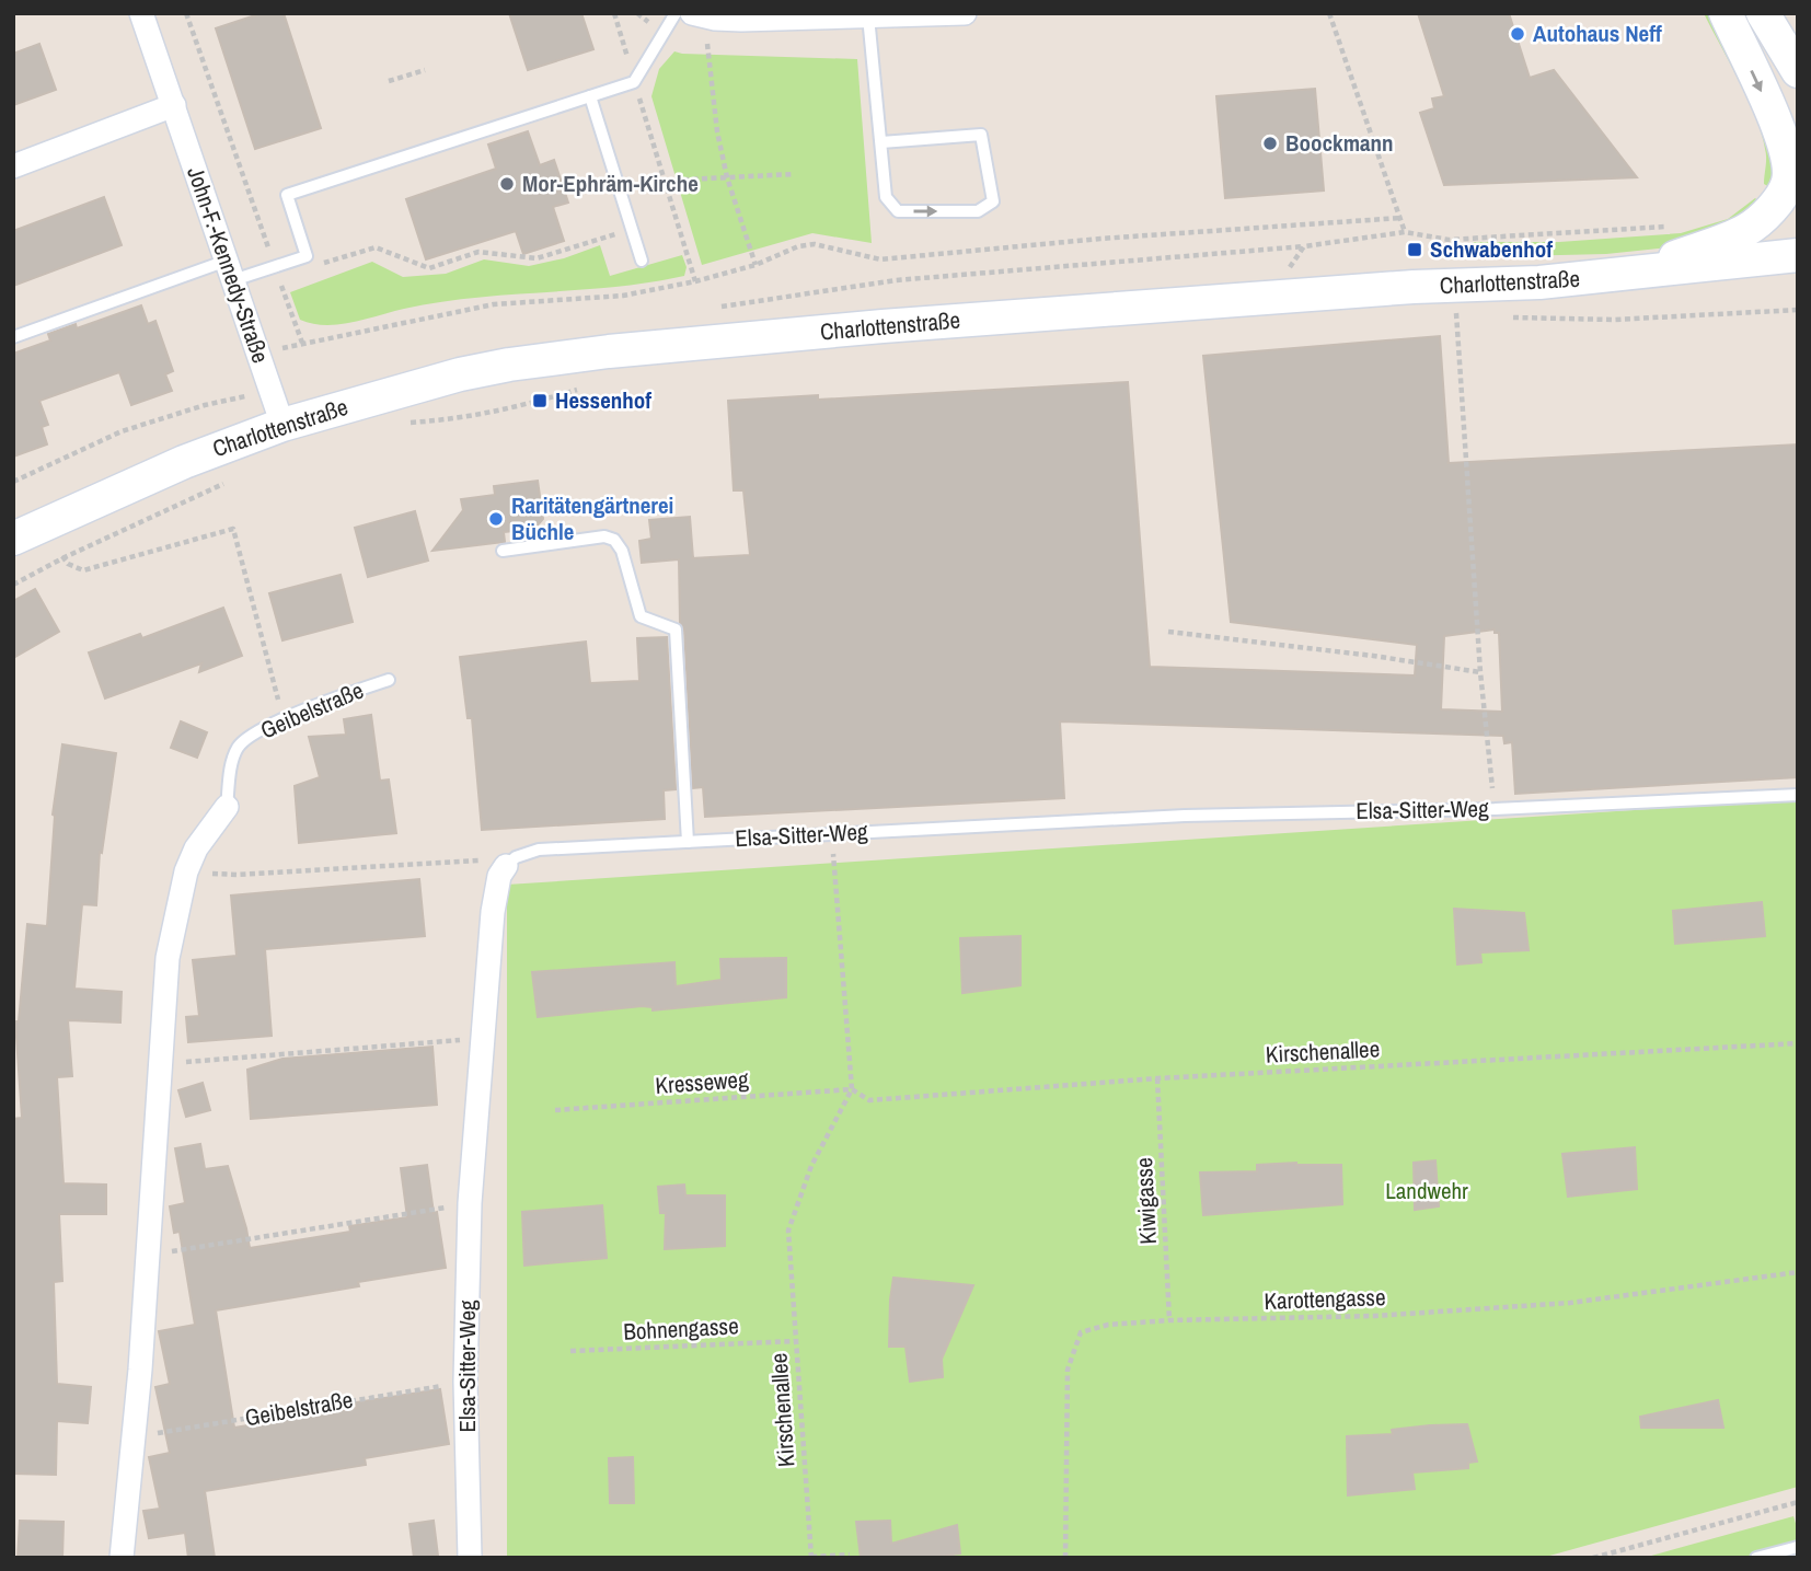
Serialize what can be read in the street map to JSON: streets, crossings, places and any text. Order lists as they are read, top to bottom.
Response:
{
  "streets": {
    "main road": ["Charlottenstraße"],
    "street": ["John-F.-Kennedy-Straße", "Geibelstraße", "Elsa-Sitter-Weg"],
    "path": [
      "Kirschenallee",
      "Kresseweg",
      "Kiwigasse",
      "Karottengasse",
      "Bohnengasse"
    ]
  },
  "crossings": [
    ["John-F.-Kennedy-Straße", "Charlottenstraße"],
    ["Geibelstraße", "Elsa-Sitter-Weg"],
    ["Kirschenallee", "Kresseweg"],
    ["Kirschenallee", "Kiwigasse"],
    ["Kirschenallee", "Bohnengasse"],
    ["Kiwigasse", "Karottengasse"]
  ],
  "parks": ["Landwehr"],
  "places": {
    "other": [
      "Autohaus Neff",
      "Boockmann",
      "Mor-Ephräm-Kirche",
      "Raritätengärtnerei Büchle"
    ],
    "transit": ["Schwabenhof", "Hessenhof"]
  }
}
